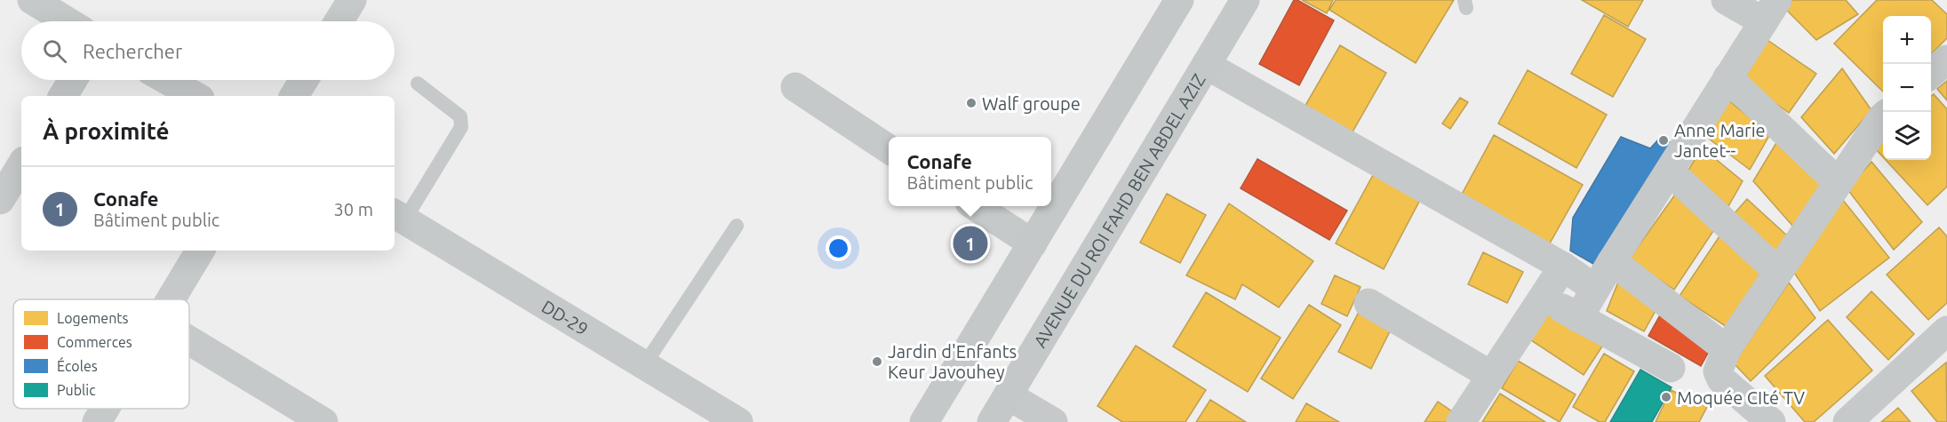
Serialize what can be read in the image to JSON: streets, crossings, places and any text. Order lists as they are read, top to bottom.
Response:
{
  "streets": {
    "main road": ["AVENUE DU ROI FAHD BEN ABDEL AZIZ"],
    "street": ["DD-29"]
  },
  "places": [
    "Walf groupe",
    "Anne Marie Jantet--",
    "Jardin d'Enfants Keur Javouhey",
    "Moquée CIté TV"
  ],
  "legend": [
    "Logements",
    "Commerces",
    "Écoles",
    "Public"
  ],
  "page": {
    "map_buttons": ["+", "−"],
    "search": "Rechercher",
    "heading": "À proximité",
    "popup": ["Conafe", "Bâtiment public"],
    "list": [
      {
        "mark": "1",
        "name": "Conafe",
        "note": "Bâtiment public",
        "value": "30 m"
      }
    ],
    "pins": "1"
  }
}
